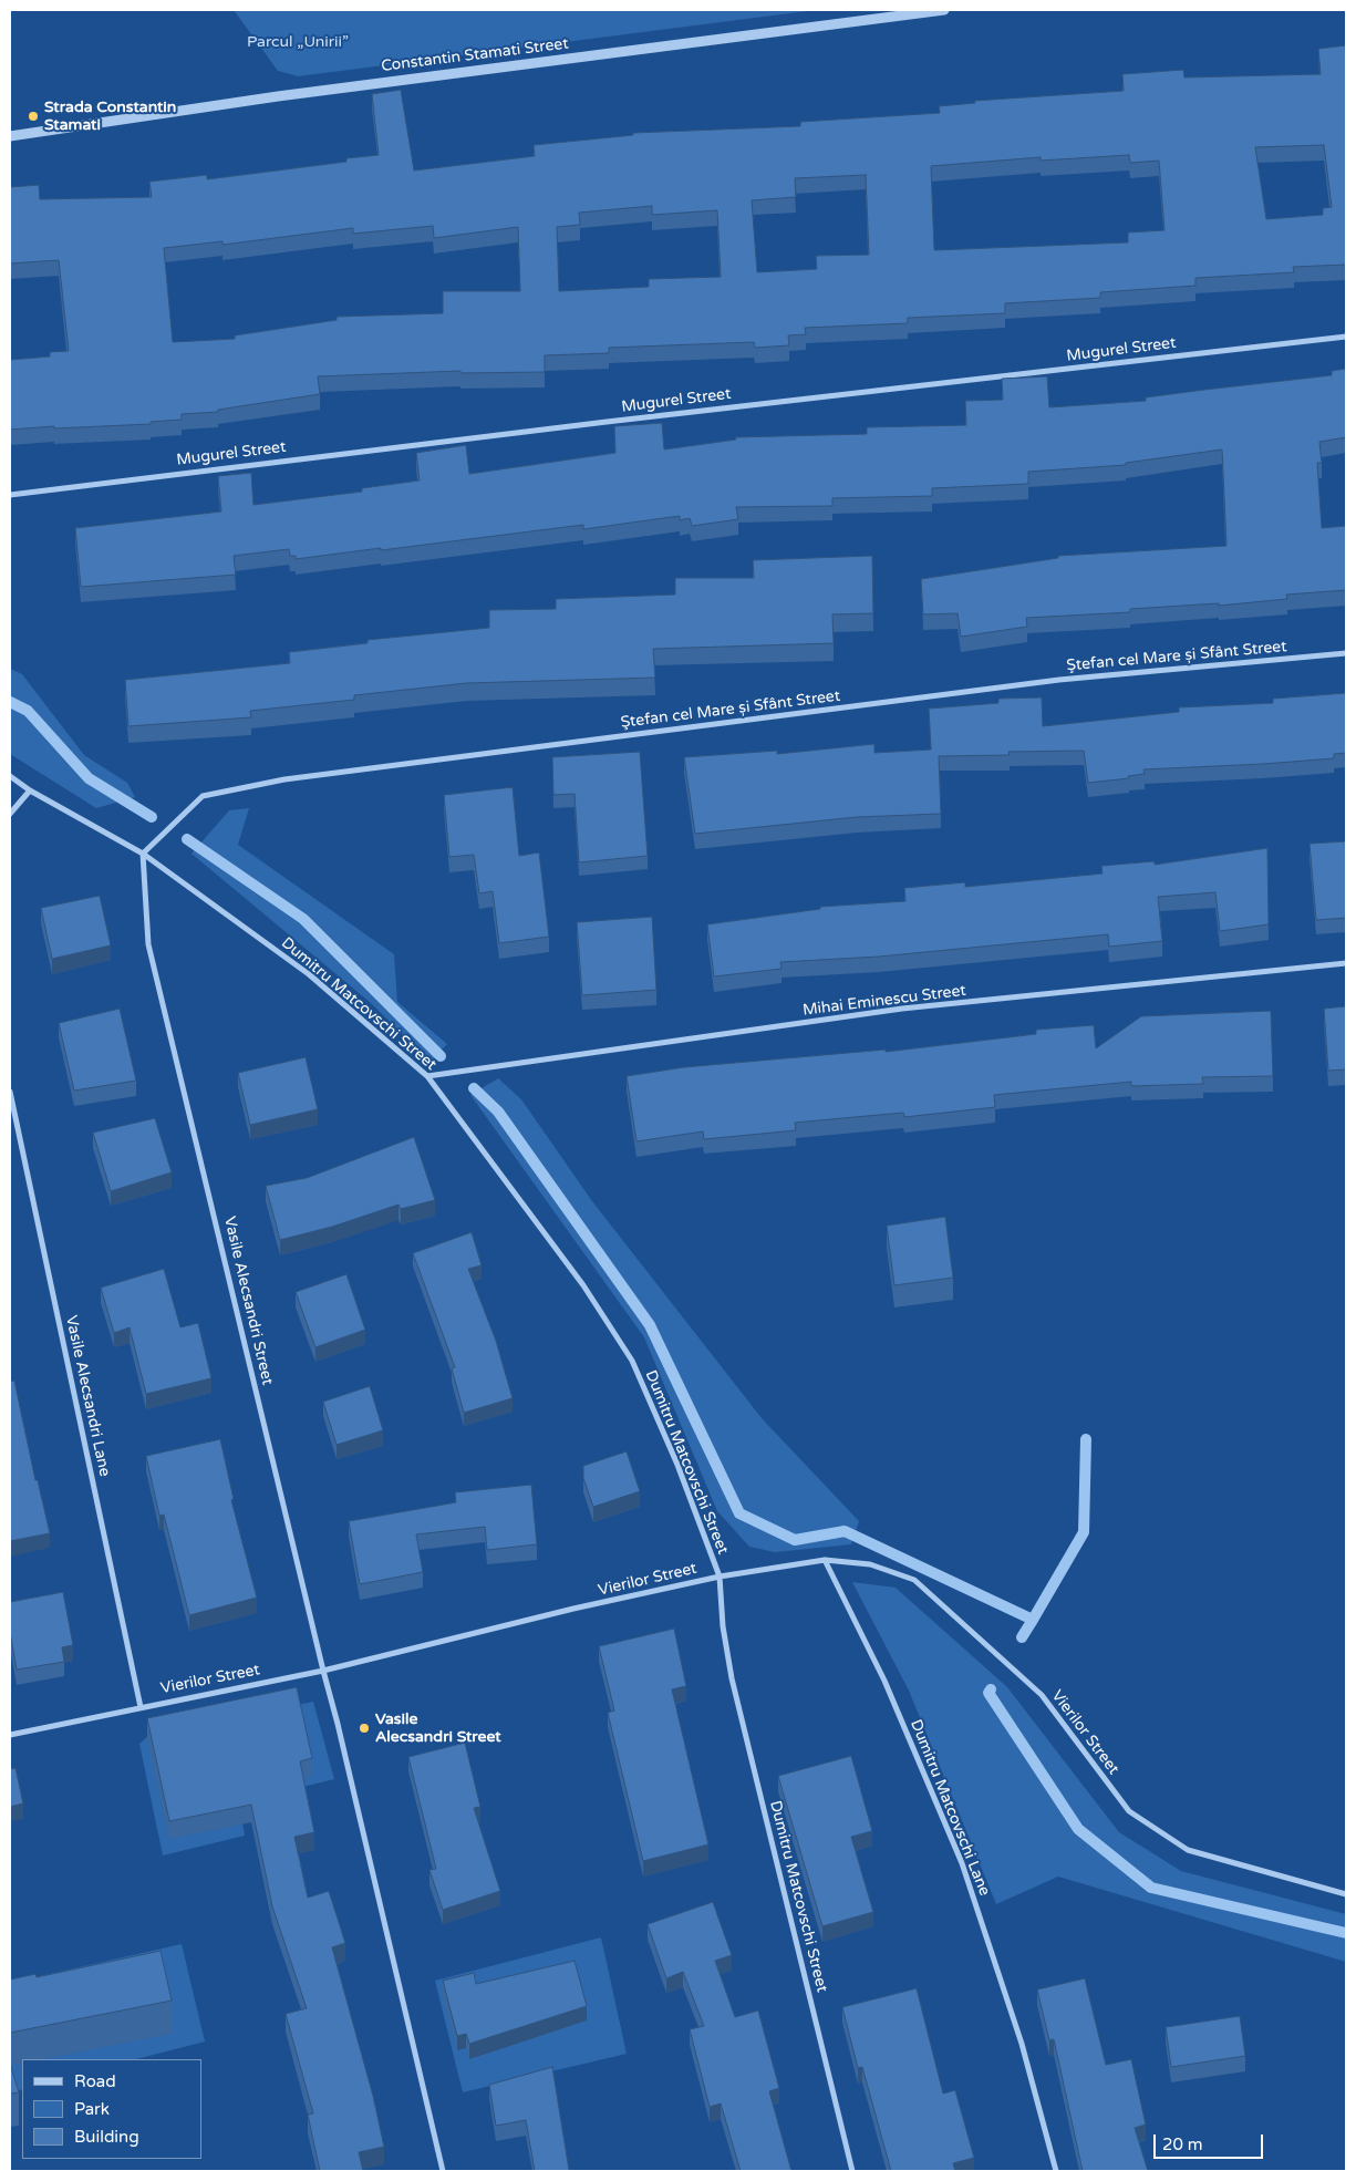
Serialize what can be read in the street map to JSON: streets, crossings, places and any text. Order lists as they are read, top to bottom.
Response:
{
  "streets": {
    "street": [
      "Constantin Stamati Street",
      "Mugurel Street",
      "Ştefan cel Mare și Sfânt Street",
      "Mihai Eminescu Street",
      "Dumitru Matcovschi Street",
      "Vasile Alecsandri Street",
      "Vasile Alecsandri Lane",
      "Vierilor Street",
      "Dumitru Matcovschi Lane"
    ]
  },
  "crossings": [
    ["Ştefan cel Mare și Sfânt Street", "Dumitru Matcovschi Street"],
    ["Ştefan cel Mare și Sfânt Street", "Vasile Alecsandri Street"],
    ["Mihai Eminescu Street", "Dumitru Matcovschi Street"],
    ["Dumitru Matcovschi Street", "Vasile Alecsandri Street"],
    ["Dumitru Matcovschi Street", "Vierilor Street"],
    ["Vasile Alecsandri Street", "Vierilor Street"],
    ["Vasile Alecsandri Lane", "Vierilor Street"],
    ["Vierilor Street", "Dumitru Matcovschi Lane"]
  ],
  "parks": ["Parcul „Unirii”"],
  "places": ["Strada Constantin Stamati", "Vasile Alecsandri Street"],
  "legend": ["Road", "Park", "Building"],
  "scale_bar": "20 m"
}
